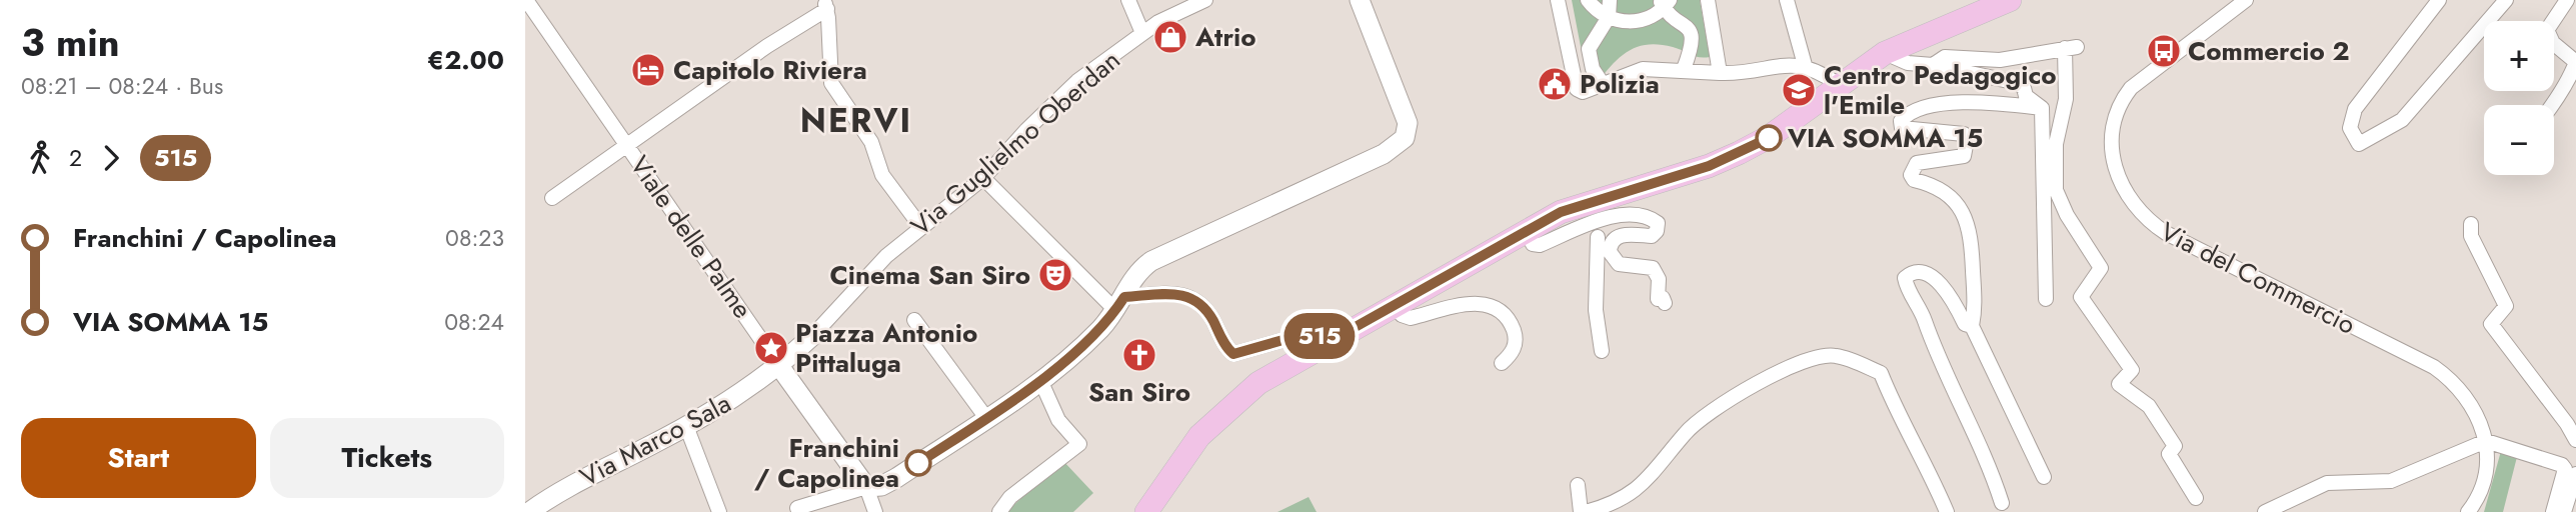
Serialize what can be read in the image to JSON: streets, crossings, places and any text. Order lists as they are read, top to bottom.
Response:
{
  "streets": {
    "street": [
      "Via Guglielmo Oberdan",
      "Viale delle Palme",
      "Via del Commercio",
      "Via Marco Sala"
    ]
  },
  "crossings": [
    ["Viale delle Palme", "Via Marco Sala"]
  ],
  "districts": ["NERVI"],
  "places": {
    "shop": ["Atrio"],
    "bus stop": ["Commercio 2"],
    "hotel": ["Capitolo Riviera"],
    "public building": ["Polizia"],
    "school or university": ["Centro Pedagogico l'Emile"],
    "other": ["VIA SOMMA 15", "Franchini / Capolinea"],
    "theatre": ["Cinema San Siro"],
    "place": ["Piazza Antonio Pittaluga"],
    "church": ["San Siro"]
  },
  "lines": ["bus line 515"],
  "page": {
    "heading": ["3 min", "08:21 – 08:24 · Bus", "€2.00"],
    "on_map": "515",
    "map_buttons": ["+", "−"],
    "legs": ["2", "515"],
    "list": [
      {
        "name": "Franchini / Capolinea",
        "value": "08:23"
      },
      {
        "name": "VIA SOMMA 15",
        "value": "08:24"
      }
    ],
    "buttons": ["Start", "Tickets"]
  }
}
